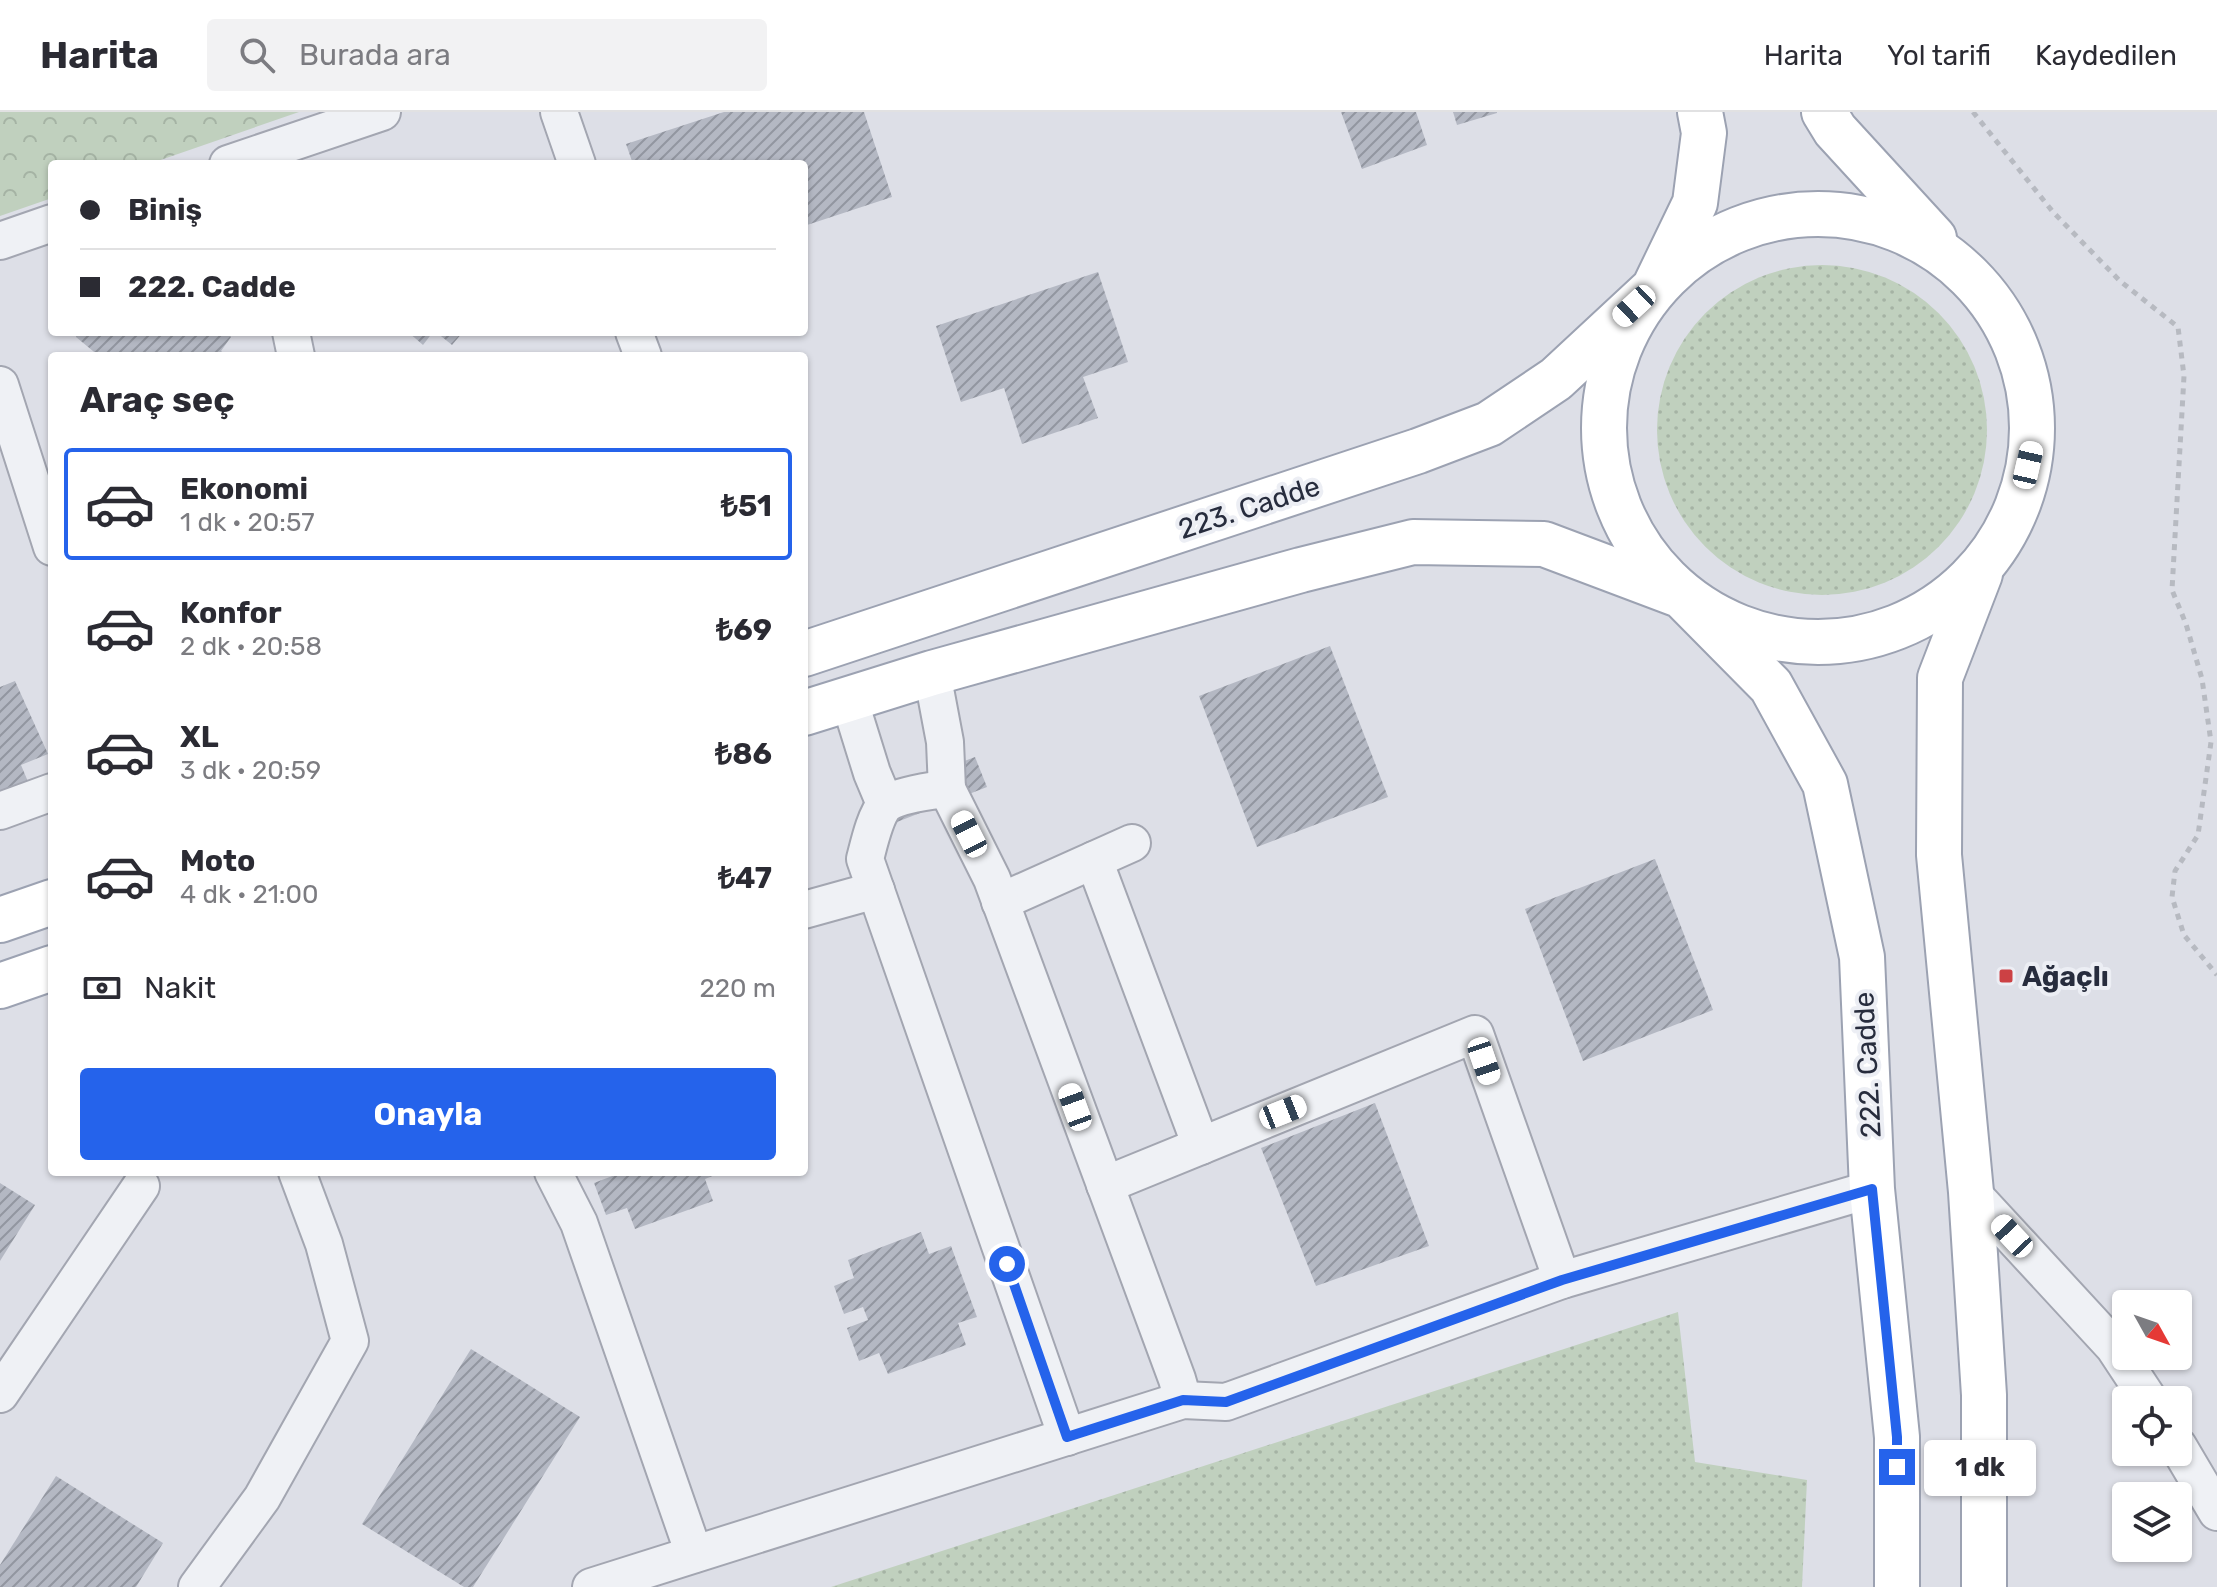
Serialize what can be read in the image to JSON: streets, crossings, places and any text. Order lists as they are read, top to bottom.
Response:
{
  "streets": {
    "main road": ["223. Cadde", "222. Cadde"]
  },
  "crossings": [
    ["223. Cadde", "222. Cadde"]
  ],
  "places": {
    "transit": ["Ağaçlı"]
  },
  "north": "bottom right",
  "page": {
    "header": "Harita",
    "search": "Burada ara",
    "nav": ["Harita", "Yol tarifi", "Kaydedilen"],
    "banner": ["Biniş", "222. Cadde"],
    "heading": "Araç seç",
    "list": [
      {
        "name": "Ekonomi",
        "note": "1 dk · 20:57",
        "value": "₺51"
      },
      {
        "name": "Konfor",
        "note": "2 dk · 20:58",
        "value": "₺69"
      },
      {
        "name": "XL",
        "note": "3 dk · 20:59",
        "value": "₺86"
      },
      {
        "name": "Moto",
        "note": "4 dk · 21:00",
        "value": "₺47"
      }
    ],
    "pay": ["Nakit", "220 m"],
    "buttons": "Onayla",
    "bubble": "1 dk"
  }
}
